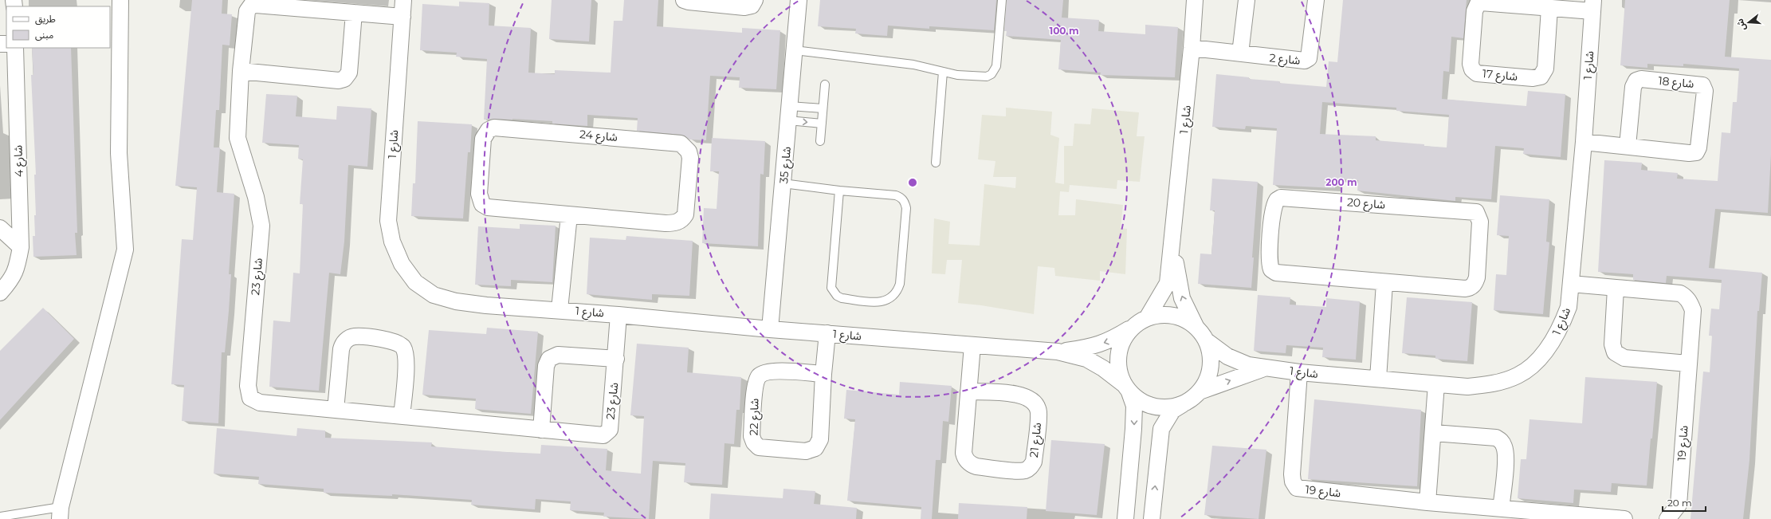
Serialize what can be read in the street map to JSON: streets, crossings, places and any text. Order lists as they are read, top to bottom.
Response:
{
  "streets": {
    "street": [
      "شارع 2",
      "شارع 1",
      "شارع 17",
      "شارع 18",
      "شارع 24",
      "شارع 4",
      "شارع 35",
      "شارع 20",
      "شارع 23",
      "شارع 22",
      "شارع 21",
      "شارع 19"
    ]
  },
  "crossings": [
    ["شارع 2", "شارع 1"],
    ["شارع 1", "شارع 17"],
    ["شارع 1", "شارع 18"],
    ["شارع 1", "شارع 35"],
    ["شارع 1", "شارع 23"],
    ["شارع 1", "شارع 22"],
    ["شارع 1", "شارع 21"],
    ["شارع 1", "شارع 19"]
  ],
  "legend": ["طريق", "مبنى"],
  "scale_bar": "20 m",
  "north": "left",
  "rings": ["100 m", "200 m"]
}
